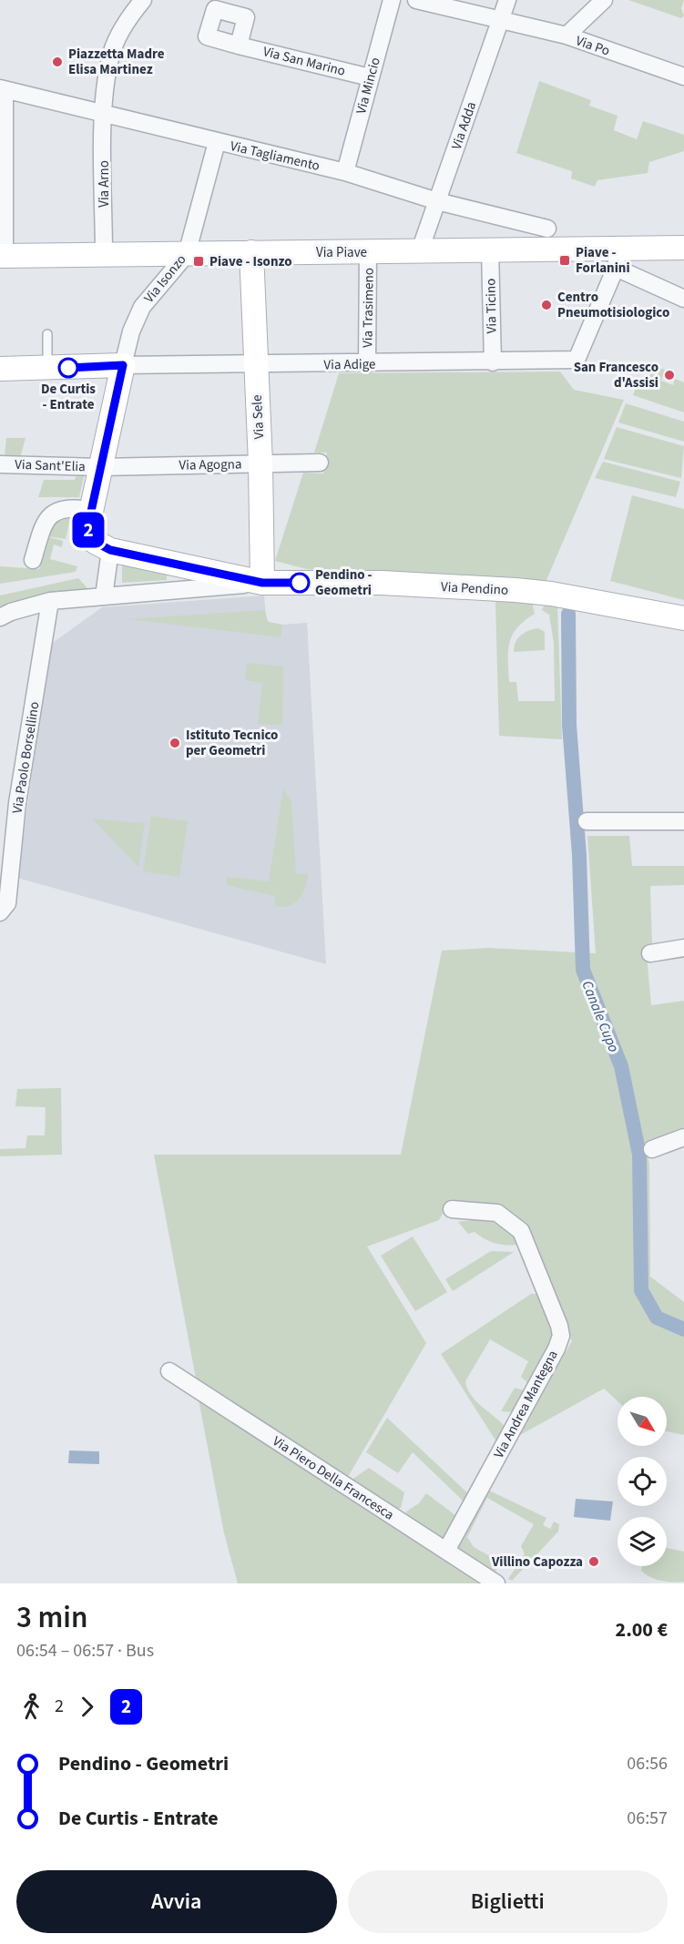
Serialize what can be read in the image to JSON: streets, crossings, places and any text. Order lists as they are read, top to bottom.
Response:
{
  "streets": {
    "street": [
      "Via Po",
      "Via San Marino",
      "Via Mincio",
      "Via Adda",
      "Via Tagliamento",
      "Via Arno",
      "Via Piave",
      "Via Isonzo",
      "Via Ticino",
      "Via Trasimeno",
      "Via Adige",
      "Via Sele",
      "Via Agogna",
      "Via Sant'Elia",
      "Via Pendino",
      "Via Paolo Borsellino",
      "Via Andrea Mantegna",
      "Via Piero Della Francesca"
    ]
  },
  "crossings": [
    ["Via Po", "Via Adda"],
    ["Via San Marino", "Via Mincio"],
    ["Via Mincio", "Via Tagliamento"],
    ["Via Adda", "Via Tagliamento"],
    ["Via Adda", "Via Piave"],
    ["Via Tagliamento", "Via Arno"],
    ["Via Tagliamento", "Via Isonzo"],
    ["Via Arno", "Via Piave"],
    ["Via Piave", "Via Isonzo"],
    ["Via Piave", "Via Ticino"],
    ["Via Piave", "Via Trasimeno"],
    ["Via Piave", "Via Adige"],
    ["Via Piave", "Via Sele"],
    ["Via Isonzo", "Via Adige"],
    ["Via Isonzo", "Via Agogna"],
    ["Via Isonzo", "Via Sant'Elia"],
    ["Via Isonzo", "Via Pendino"],
    ["Via Ticino", "Via Adige"],
    ["Via Trasimeno", "Via Adige"],
    ["Via Adige", "Via Sele"],
    ["Via Sele", "Via Agogna"],
    ["Via Sele", "Via Pendino"],
    ["Via Agogna", "Via Sant'Elia"],
    ["Via Pendino", "Via Paolo Borsellino"],
    ["Via Andrea Mantegna", "Via Piero Della Francesca"]
  ],
  "water": ["Canale Cupo"],
  "places": {
    "other": [
      "Piazzetta Madre Elisa Martinez",
      "Centro Pneumotisiologico",
      "De Curtis - Entrate",
      "San Francesco d'Assisi",
      "Pendino - Geometri",
      "Istituto Tecnico per Geometri",
      "Villino Capozza"
    ],
    "transit": ["Piave - Forlanini", "Piave - Isonzo"]
  },
  "lines": ["bus line 2"],
  "north": "bottom right",
  "page": {
    "on_map": "2",
    "heading": ["3 min", "06:54 – 06:57 · Bus", "2.00 €"],
    "legs": ["2", "2"],
    "list": [
      {
        "name": "Pendino - Geometri",
        "value": "06:56"
      },
      {
        "name": "De Curtis - Entrate",
        "value": "06:57"
      }
    ],
    "buttons": ["Avvia", "Biglietti"]
  }
}
